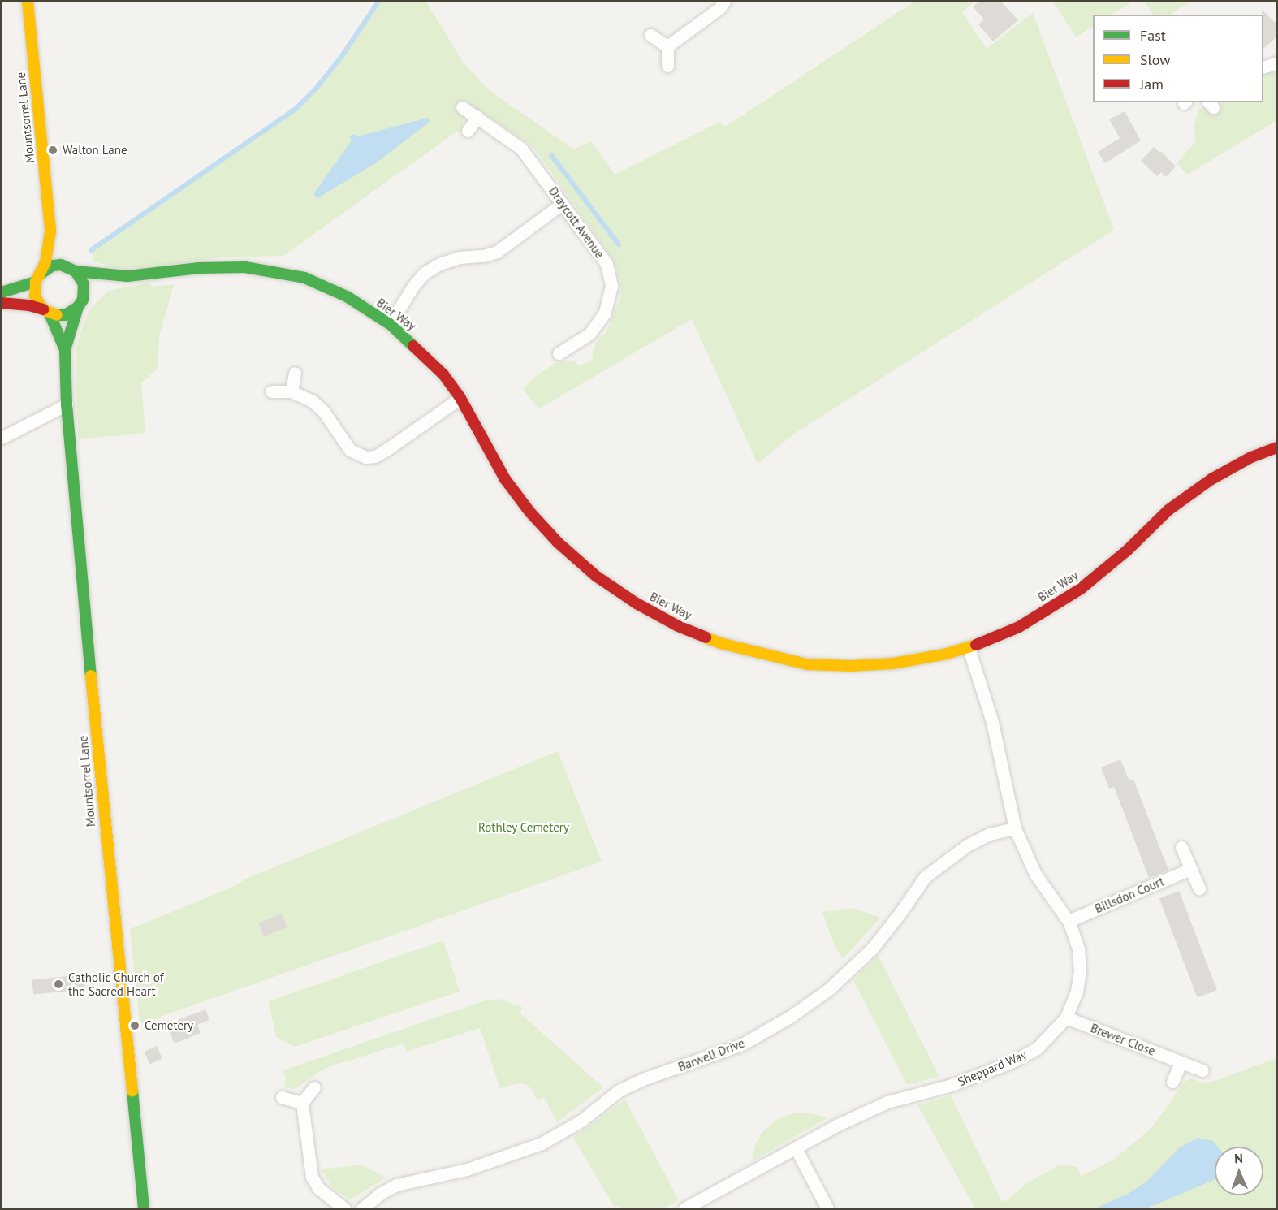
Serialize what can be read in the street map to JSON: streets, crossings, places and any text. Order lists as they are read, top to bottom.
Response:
{
  "streets": {
    "street": [
      "Mountsorrel Lane",
      "Draycott Avenue",
      "Bier Way",
      "Billsdon Court",
      "Brewer Close",
      "Barwell Drive",
      "Sheppard Way"
    ]
  },
  "crossings": [
    ["Mountsorrel Lane", "Bier Way"],
    ["Bier Way", "Sheppard Way"],
    ["Billsdon Court", "Sheppard Way"],
    ["Brewer Close", "Sheppard Way"],
    ["Barwell Drive", "Sheppard Way"]
  ],
  "parks": ["Rothley Cemetery"],
  "places": ["Walton Lane", "Catholic Church of the Sacred Heart", "Cemetery"],
  "legend": ["Fast", "Slow", "Jam"],
  "north": "top"
}
